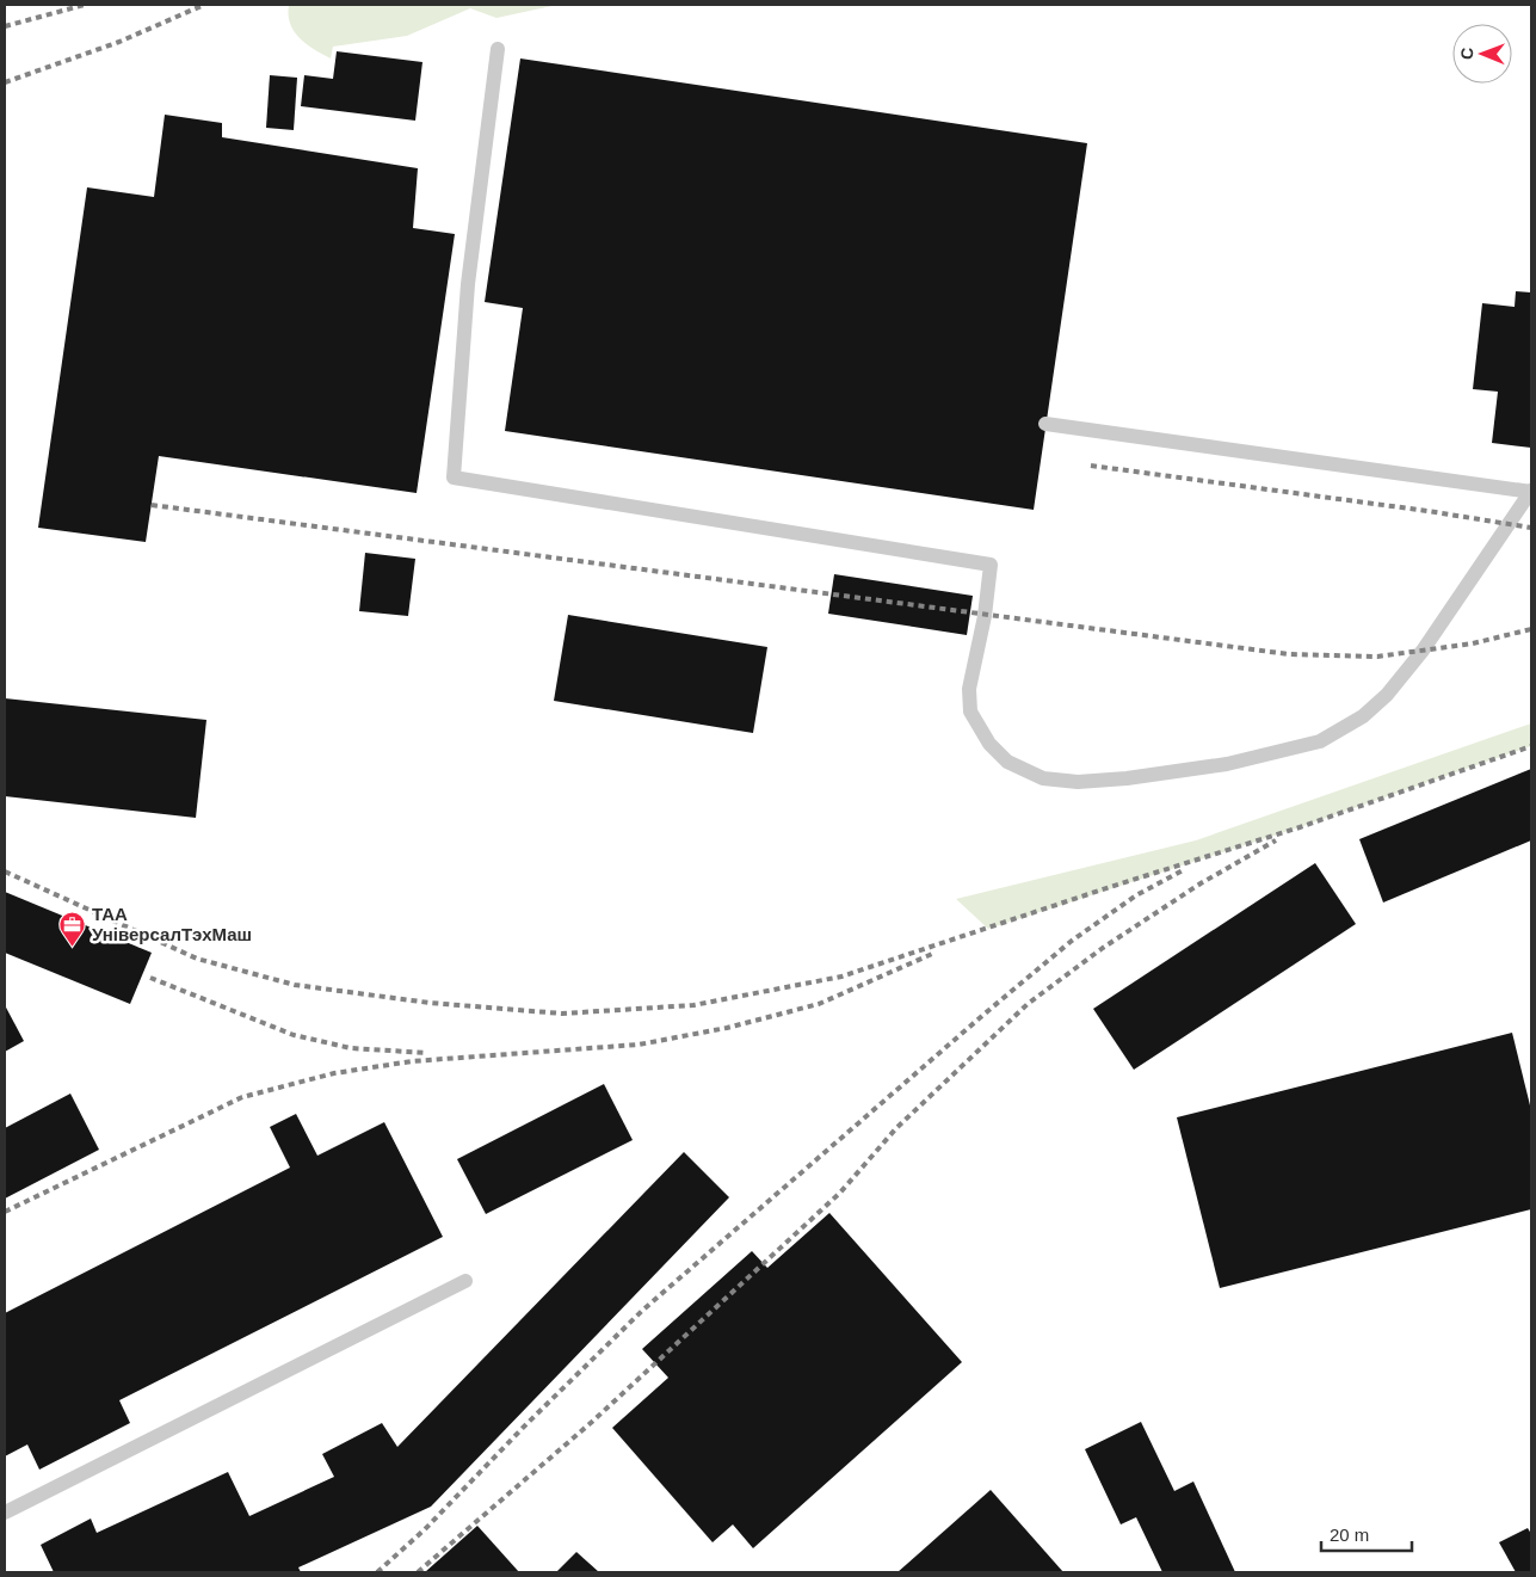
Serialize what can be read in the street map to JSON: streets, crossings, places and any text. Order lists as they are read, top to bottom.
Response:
{
  "places": {
    "office": ["ТАА УніверсалТэхМаш"]
  },
  "scale_bar": "20 m",
  "north": "left"
}
